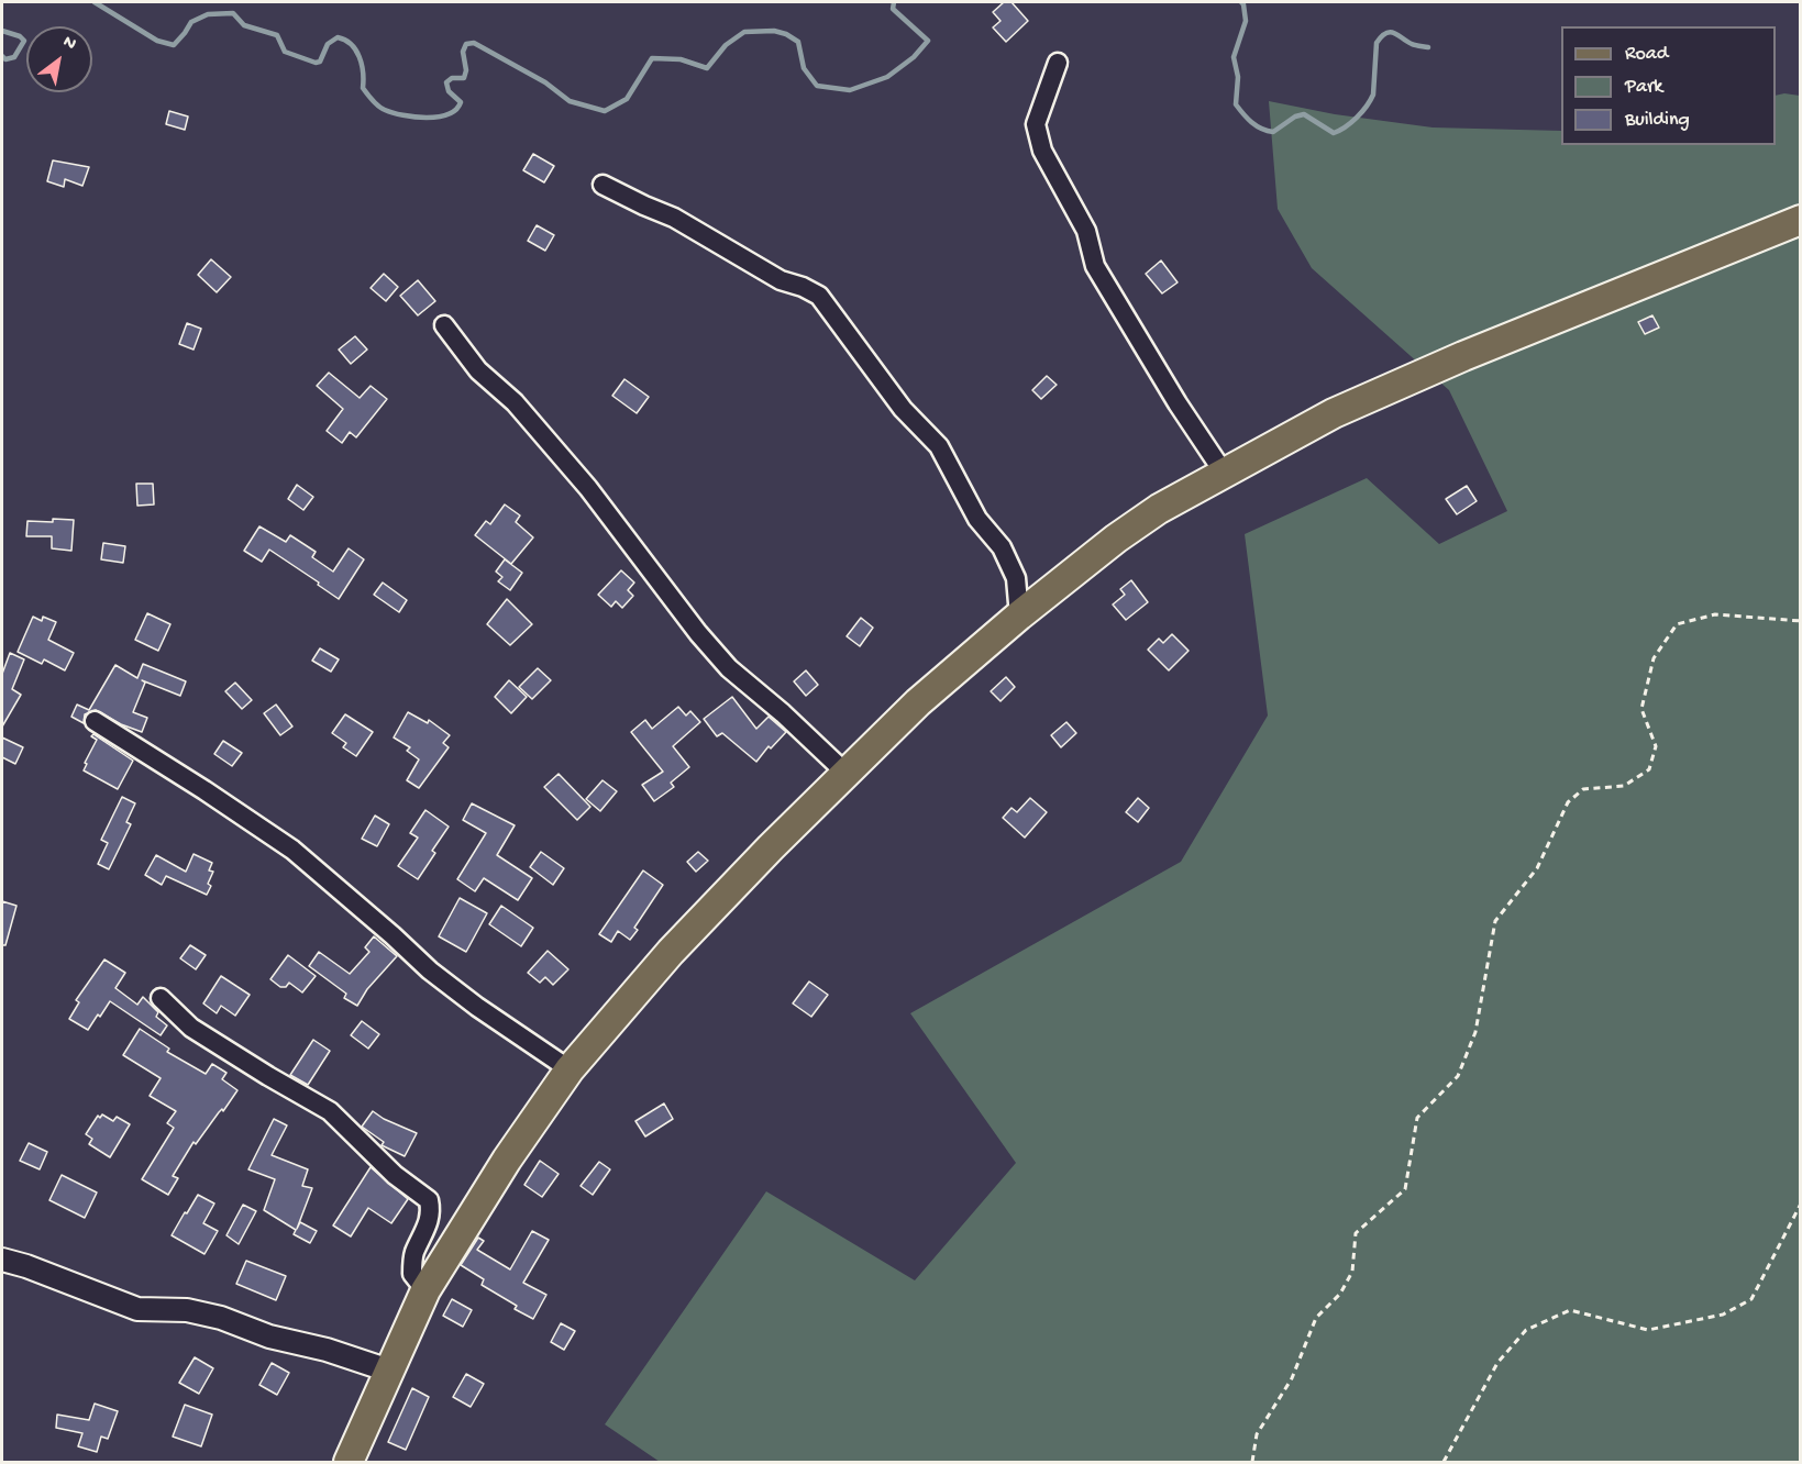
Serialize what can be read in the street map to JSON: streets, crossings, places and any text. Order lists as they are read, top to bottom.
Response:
{
  "legend": ["Road", "Park", "Building"],
  "north": "top right"
}
